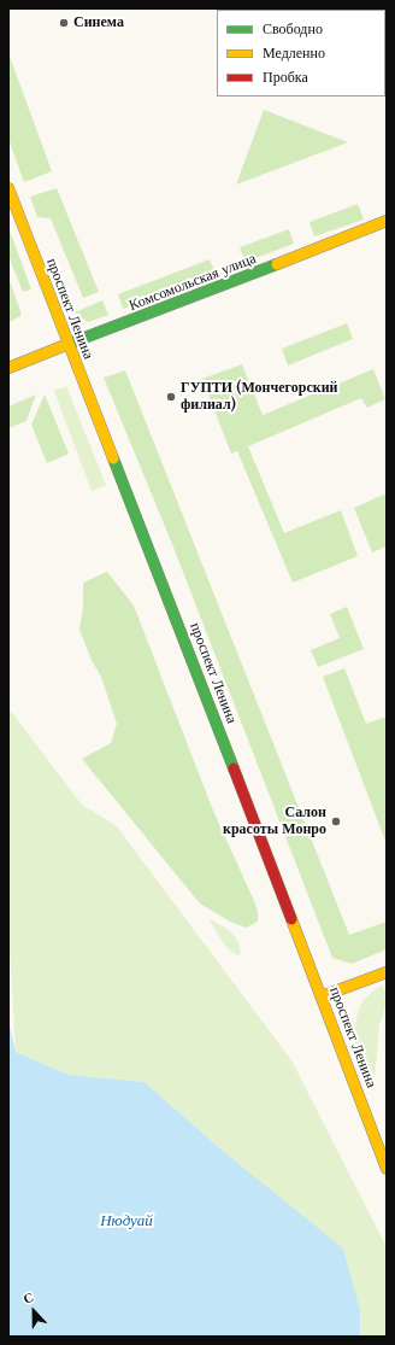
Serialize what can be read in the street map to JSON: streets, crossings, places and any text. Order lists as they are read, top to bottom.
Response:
{
  "streets": {
    "main road": ["Комсомольская улица", "проспект Ленина"]
  },
  "crossings": [
    ["Комсомольская улица", "проспект Ленина"]
  ],
  "water": ["Нюдуай"],
  "places": ["Синема", "ГУПТИ (Мончегорский филиал)", "Салон красоты Монро"],
  "legend": ["Свободно", "Медленно", "Пробка"],
  "north": "top"
}
